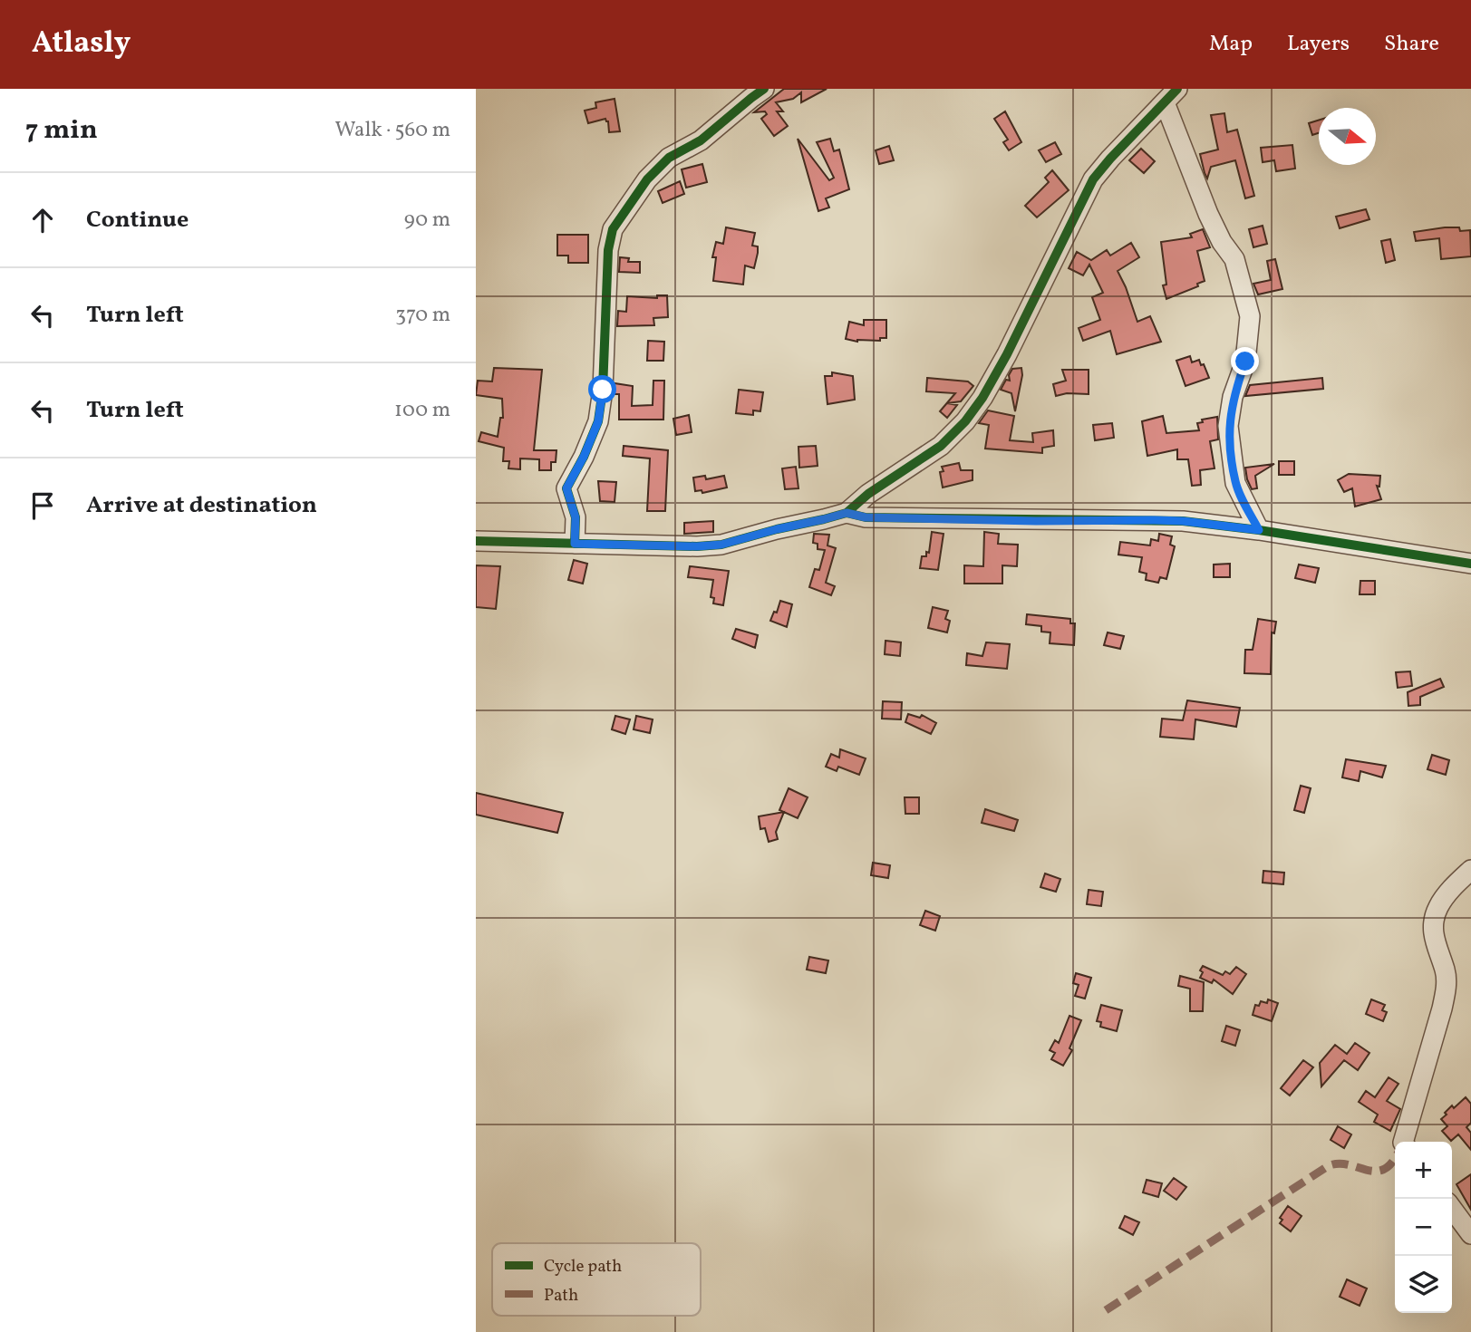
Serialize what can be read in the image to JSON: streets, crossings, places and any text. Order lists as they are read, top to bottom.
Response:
{
  "legend": ["Cycle path", "Path"],
  "north": "right",
  "page": {
    "header": "Atlasly",
    "nav": ["Map", "Layers", "Share"],
    "heading": ["7 min", "Walk · 560 m"],
    "list": [
      ["Continue", "90 m"],
      ["Turn left", "370 m"],
      ["Turn left", "100 m"],
      "Arrive at destination"
    ],
    "map_buttons": ["+", "−"]
  }
}
